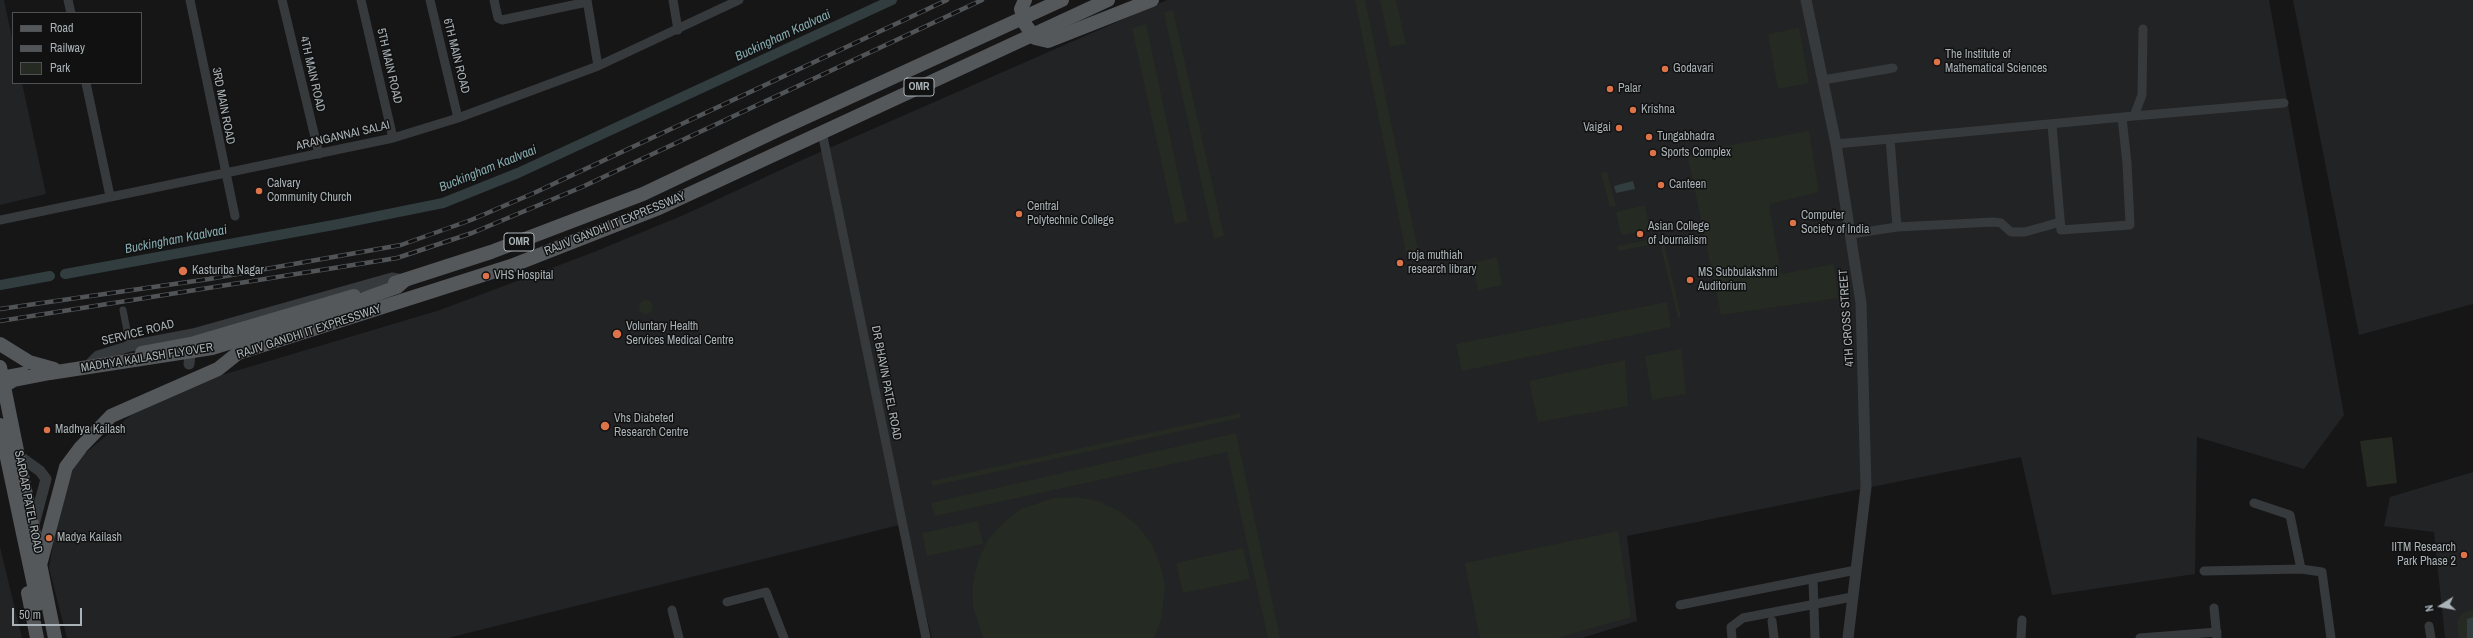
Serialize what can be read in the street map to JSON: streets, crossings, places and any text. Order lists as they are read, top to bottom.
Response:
{
  "streets": {
    "main road": [
      "OMR",
      "RAJIV GANDHI IT EXPRESSWAY",
      "MADHYA KAILASH FLYOVER",
      "SARDAR PATEL ROAD"
    ],
    "street": [
      "6TH MAIN ROAD",
      "5TH MAIN ROAD",
      "4TH MAIN ROAD",
      "3RD MAIN ROAD",
      "ARANGANNAI SALAI",
      "4TH CROSS STREET",
      "SERVICE ROAD",
      "DR BHAVIN PATEL ROAD"
    ]
  },
  "crossings": [
    ["6TH MAIN ROAD", "ARANGANNAI SALAI"],
    ["5TH MAIN ROAD", "ARANGANNAI SALAI"],
    ["4TH MAIN ROAD", "ARANGANNAI SALAI"],
    ["3RD MAIN ROAD", "ARANGANNAI SALAI"],
    ["RAJIV GANDHI IT EXPRESSWAY", "SERVICE ROAD"],
    ["RAJIV GANDHI IT EXPRESSWAY", "MADHYA KAILASH FLYOVER"],
    ["RAJIV GANDHI IT EXPRESSWAY", "DR BHAVIN PATEL ROAD"],
    ["RAJIV GANDHI IT EXPRESSWAY", "SARDAR PATEL ROAD"],
    ["MADHYA KAILASH FLYOVER", "SARDAR PATEL ROAD"]
  ],
  "water": ["Buckingham Kaalvaai"],
  "places": [
    "The Institute of Mathematical Sciences",
    "Godavari",
    "Palar",
    "Krishna",
    "Vaigai",
    "Tungabhadra",
    "Sports Complex",
    "Canteen",
    "Calvary Community Church",
    "Central Polytechnic College",
    "Computer Society of India",
    "Asian College of Journalism",
    "roja muthiah research library",
    "Kasturiba Nagar",
    "VHS Hospital",
    "MS Subbulakshmi Auditorium",
    "Voluntary Health Services Medical Centre",
    "Vhs Diabeted Research Centre",
    "Madhya Kailash",
    "Madya Kailash",
    "IITM Research Park Phase 2"
  ],
  "legend": ["Road", "Railway", "Park"],
  "scale_bar": "50 m",
  "north": "left"
}
